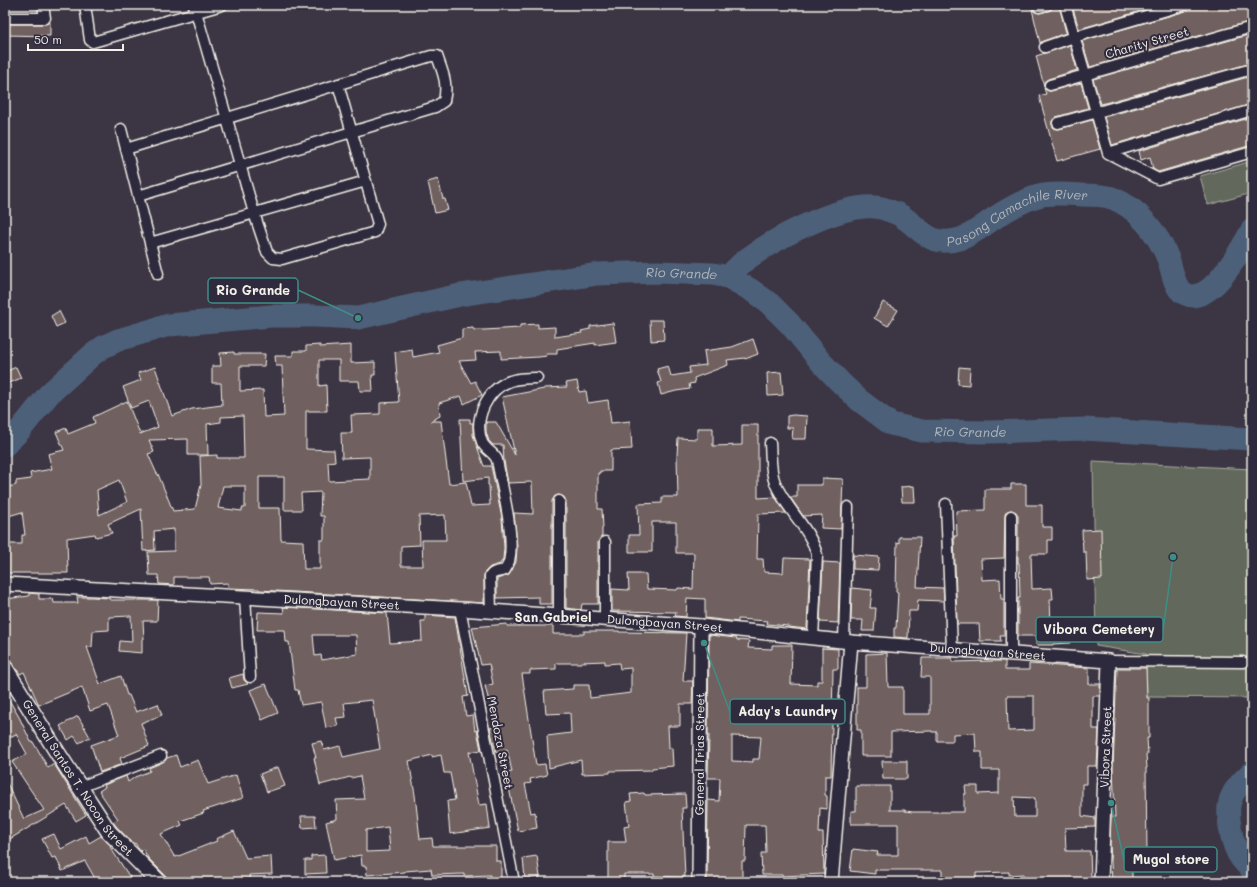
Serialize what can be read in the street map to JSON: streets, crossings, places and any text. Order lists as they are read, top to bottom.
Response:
{
  "streets": {
    "main road": ["General Santos T. Nocon Street"],
    "street": [
      "Charity Street",
      "Dulongbayan Street",
      "Mendoza Street",
      "Vibora Street",
      "General Trias Street"
    ]
  },
  "crossings": [
    ["Dulongbayan Street", "Mendoza Street"],
    ["Dulongbayan Street", "Vibora Street"],
    ["Dulongbayan Street", "General Trias Street"]
  ],
  "districts": ["San Gabriel"],
  "water": ["Pasong Camachile River", "Rio Grande"],
  "places": [
    "Rio Grande",
    "Vibora Cemetery",
    "Aday's Laundry",
    "Mugol store"
  ],
  "scale_bar": "50 m"
}
